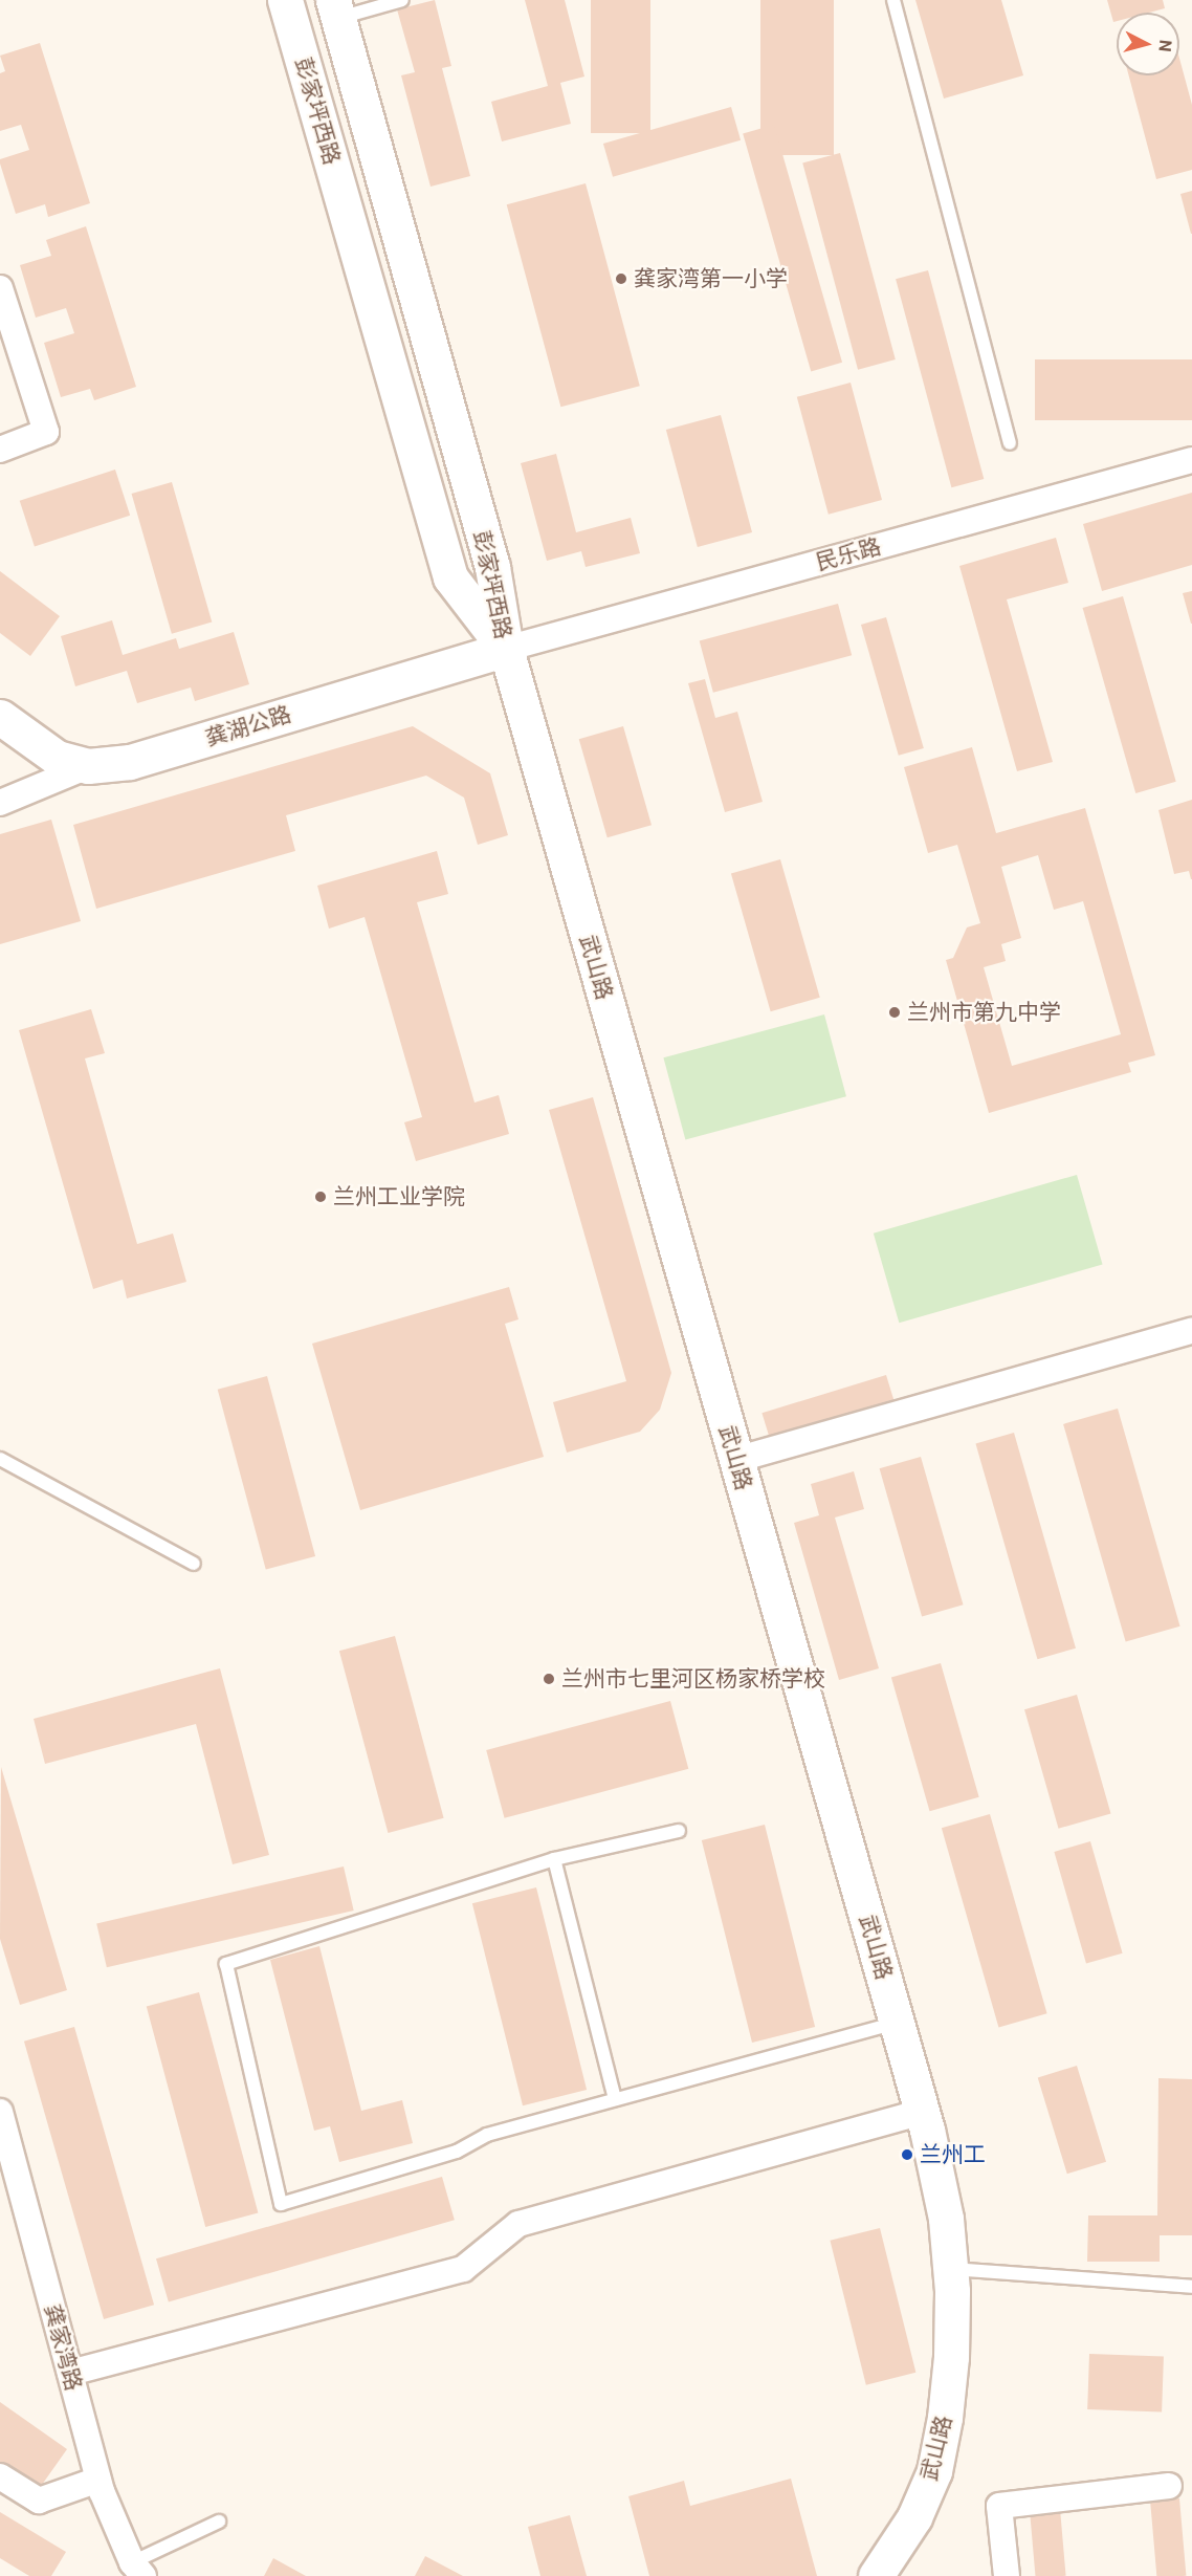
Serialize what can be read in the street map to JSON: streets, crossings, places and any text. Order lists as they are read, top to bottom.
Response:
{
  "streets": {
    "main road": ["彭家坪西路", "龚湖公路", "武山路"],
    "street": ["民乐路", "龚家湾路"]
  },
  "crossings": [
    ["彭家坪西路", "民乐路"],
    ["彭家坪西路", "龚湖公路"],
    ["彭家坪西路", "武山路"],
    ["民乐路", "龚湖公路"],
    ["民乐路", "武山路"],
    ["龚湖公路", "武山路"]
  ],
  "places": [
    "龚家湾第一小学",
    "兰州市第九中学",
    "兰州工业学院",
    "兰州市七里河区杨家桥学校",
    "兰州工"
  ],
  "north": "right"
}
